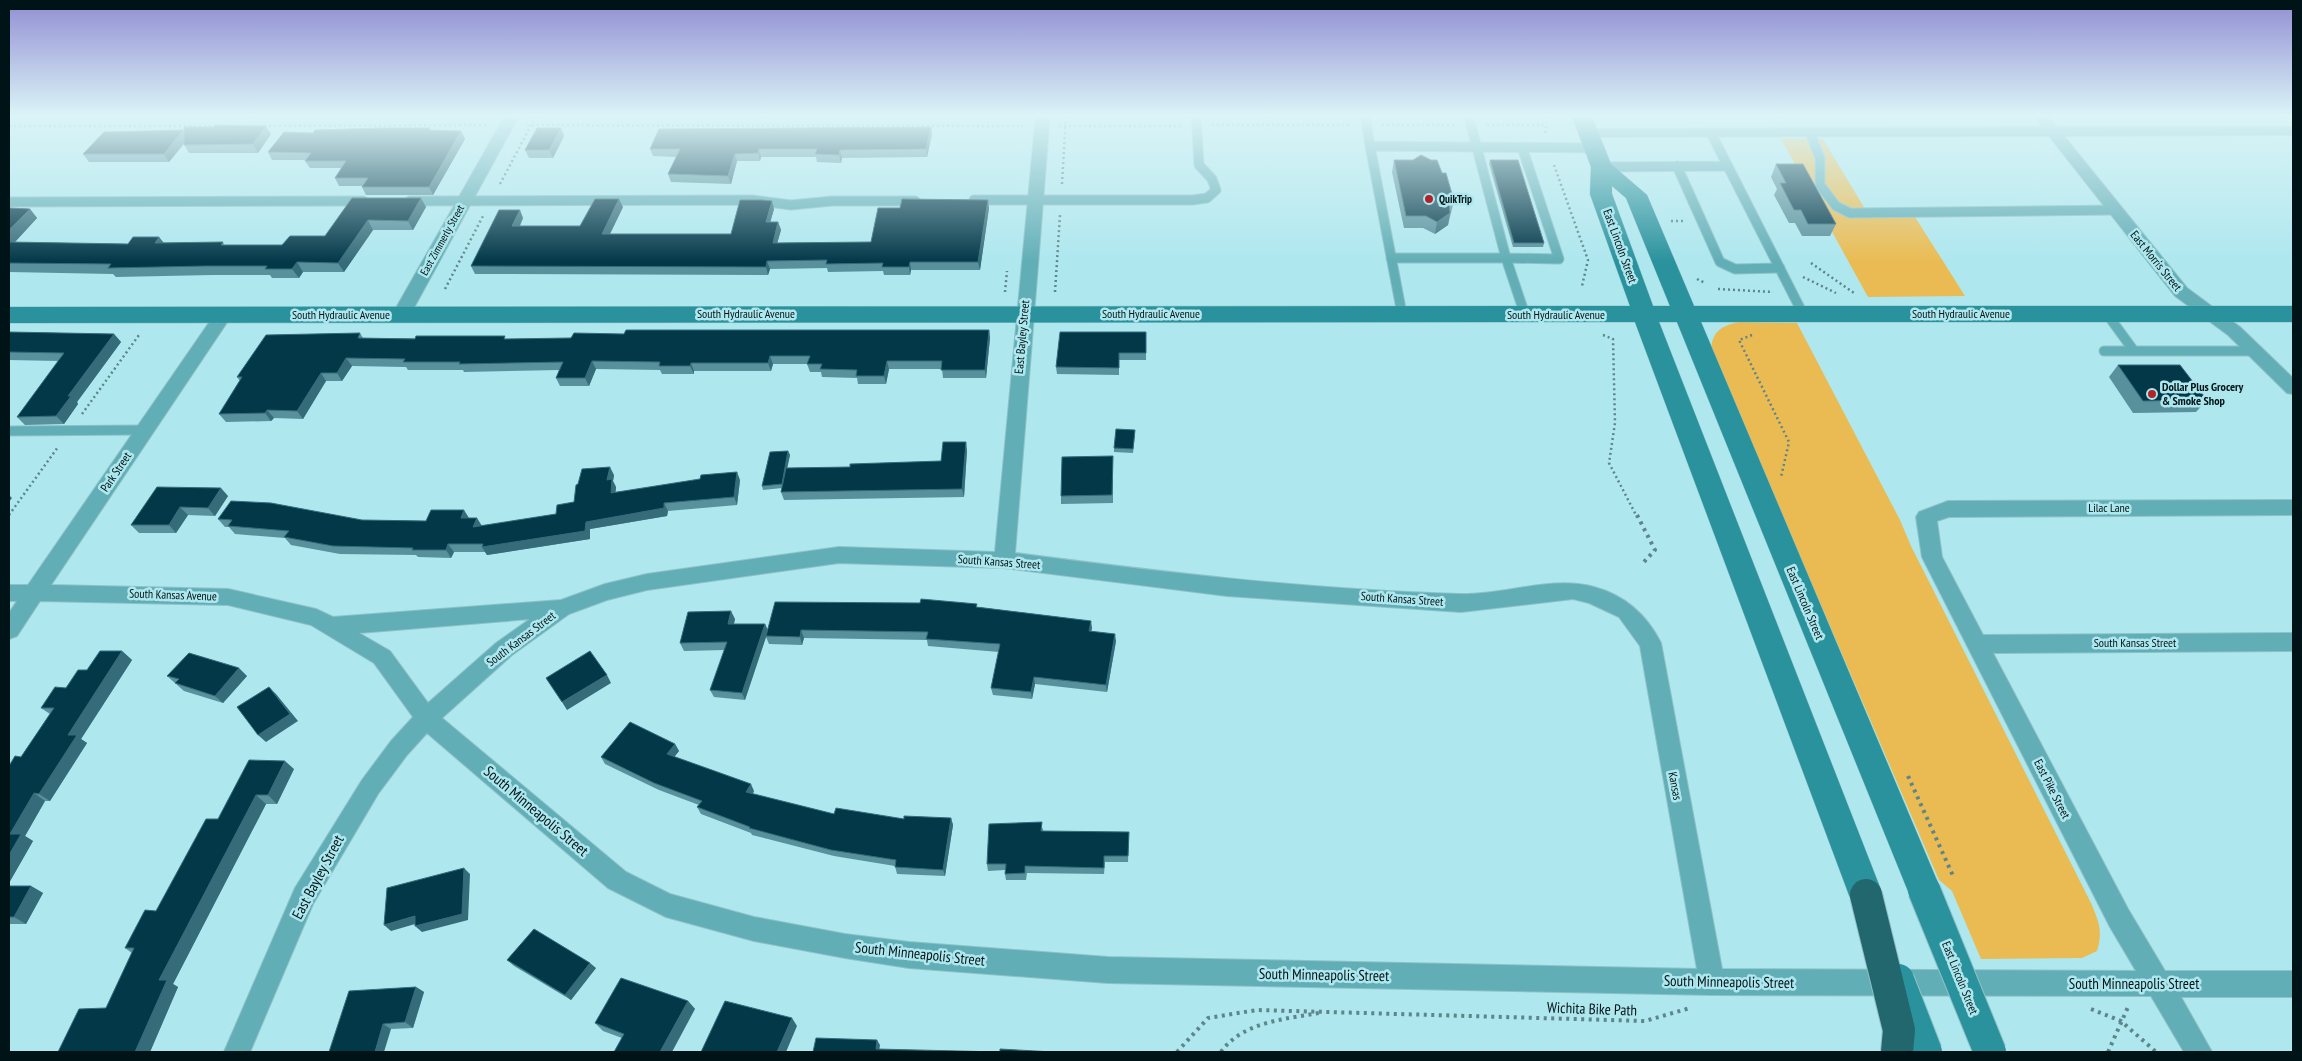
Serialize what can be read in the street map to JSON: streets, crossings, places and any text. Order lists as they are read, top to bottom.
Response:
{
  "streets": {
    "street": [
      "East Zimmerly Street",
      "East Lincoln Street",
      "East Morris Street",
      "South Hydraulic Avenue",
      "East Bayley Street",
      "Park Street",
      "Lilac Lane",
      "South Kansas Street",
      "South Kansas Avenue",
      "Kansas",
      "East Pike Street",
      "South Minneapolis Street"
    ],
    "path": ["Wichita Bike Path"]
  },
  "crossings": [
    ["East Zimmerly Street", "South Hydraulic Avenue"],
    ["East Lincoln Street", "South Hydraulic Avenue"],
    ["East Morris Street", "South Hydraulic Avenue"],
    ["South Hydraulic Avenue", "East Bayley Street"],
    ["South Hydraulic Avenue", "Park Street"],
    ["East Bayley Street", "South Kansas Street"],
    ["East Bayley Street", "South Kansas Avenue"],
    ["East Bayley Street", "South Minneapolis Street"],
    ["Park Street", "South Kansas Avenue"],
    ["Lilac Lane", "East Pike Street"],
    ["South Kansas Street", "South Kansas Avenue"],
    ["South Kansas Street", "Kansas"],
    ["South Kansas Street", "East Pike Street"],
    ["South Kansas Street", "South Minneapolis Street"],
    ["South Kansas Avenue", "South Minneapolis Street"],
    ["Kansas", "South Minneapolis Street"],
    ["East Pike Street", "South Minneapolis Street"]
  ],
  "places": ["QuikTrip", "Dollar Plus Grocery & Smoke Shop"]
}
